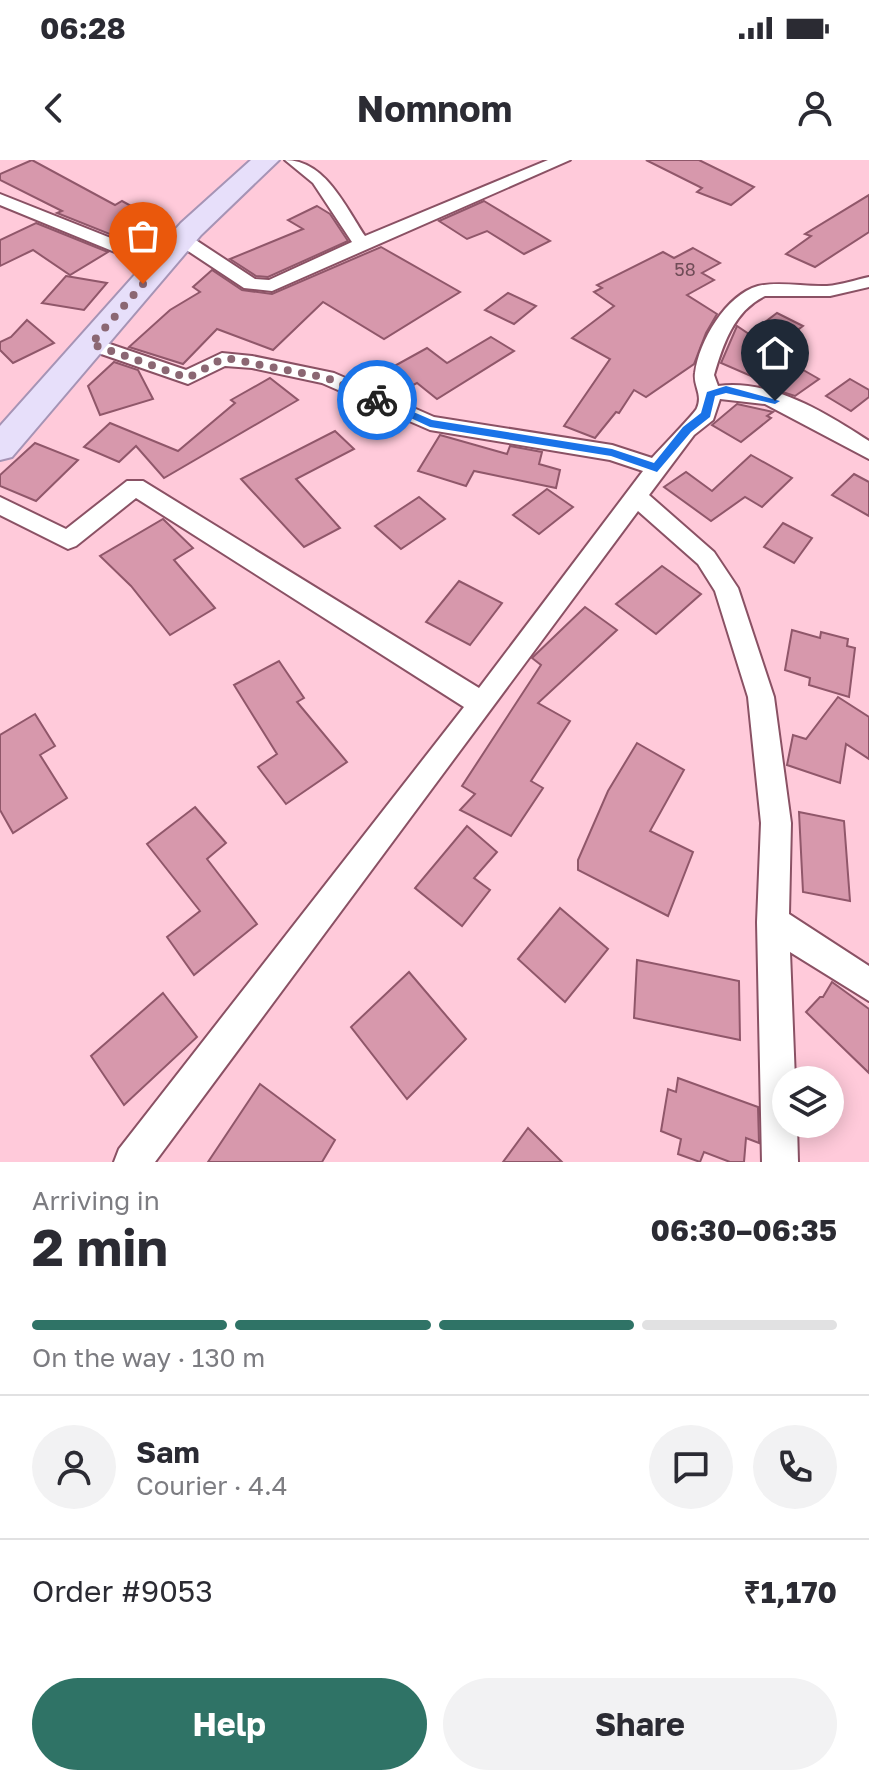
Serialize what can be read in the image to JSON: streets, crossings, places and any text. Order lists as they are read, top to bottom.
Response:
{
  "house_numbers": ["58"],
  "page": {
    "status": "06:28",
    "header": "Nomnom",
    "heading": ["2 min", "Arriving in", "06:30–06:35"],
    "panel": [
      "Sam",
      "Courier · 4.4",
      "Order #9053",
      "₹1,170"
    ],
    "bar": "On the way · 130 m",
    "buttons": ["Help", "Share"]
  }
}
